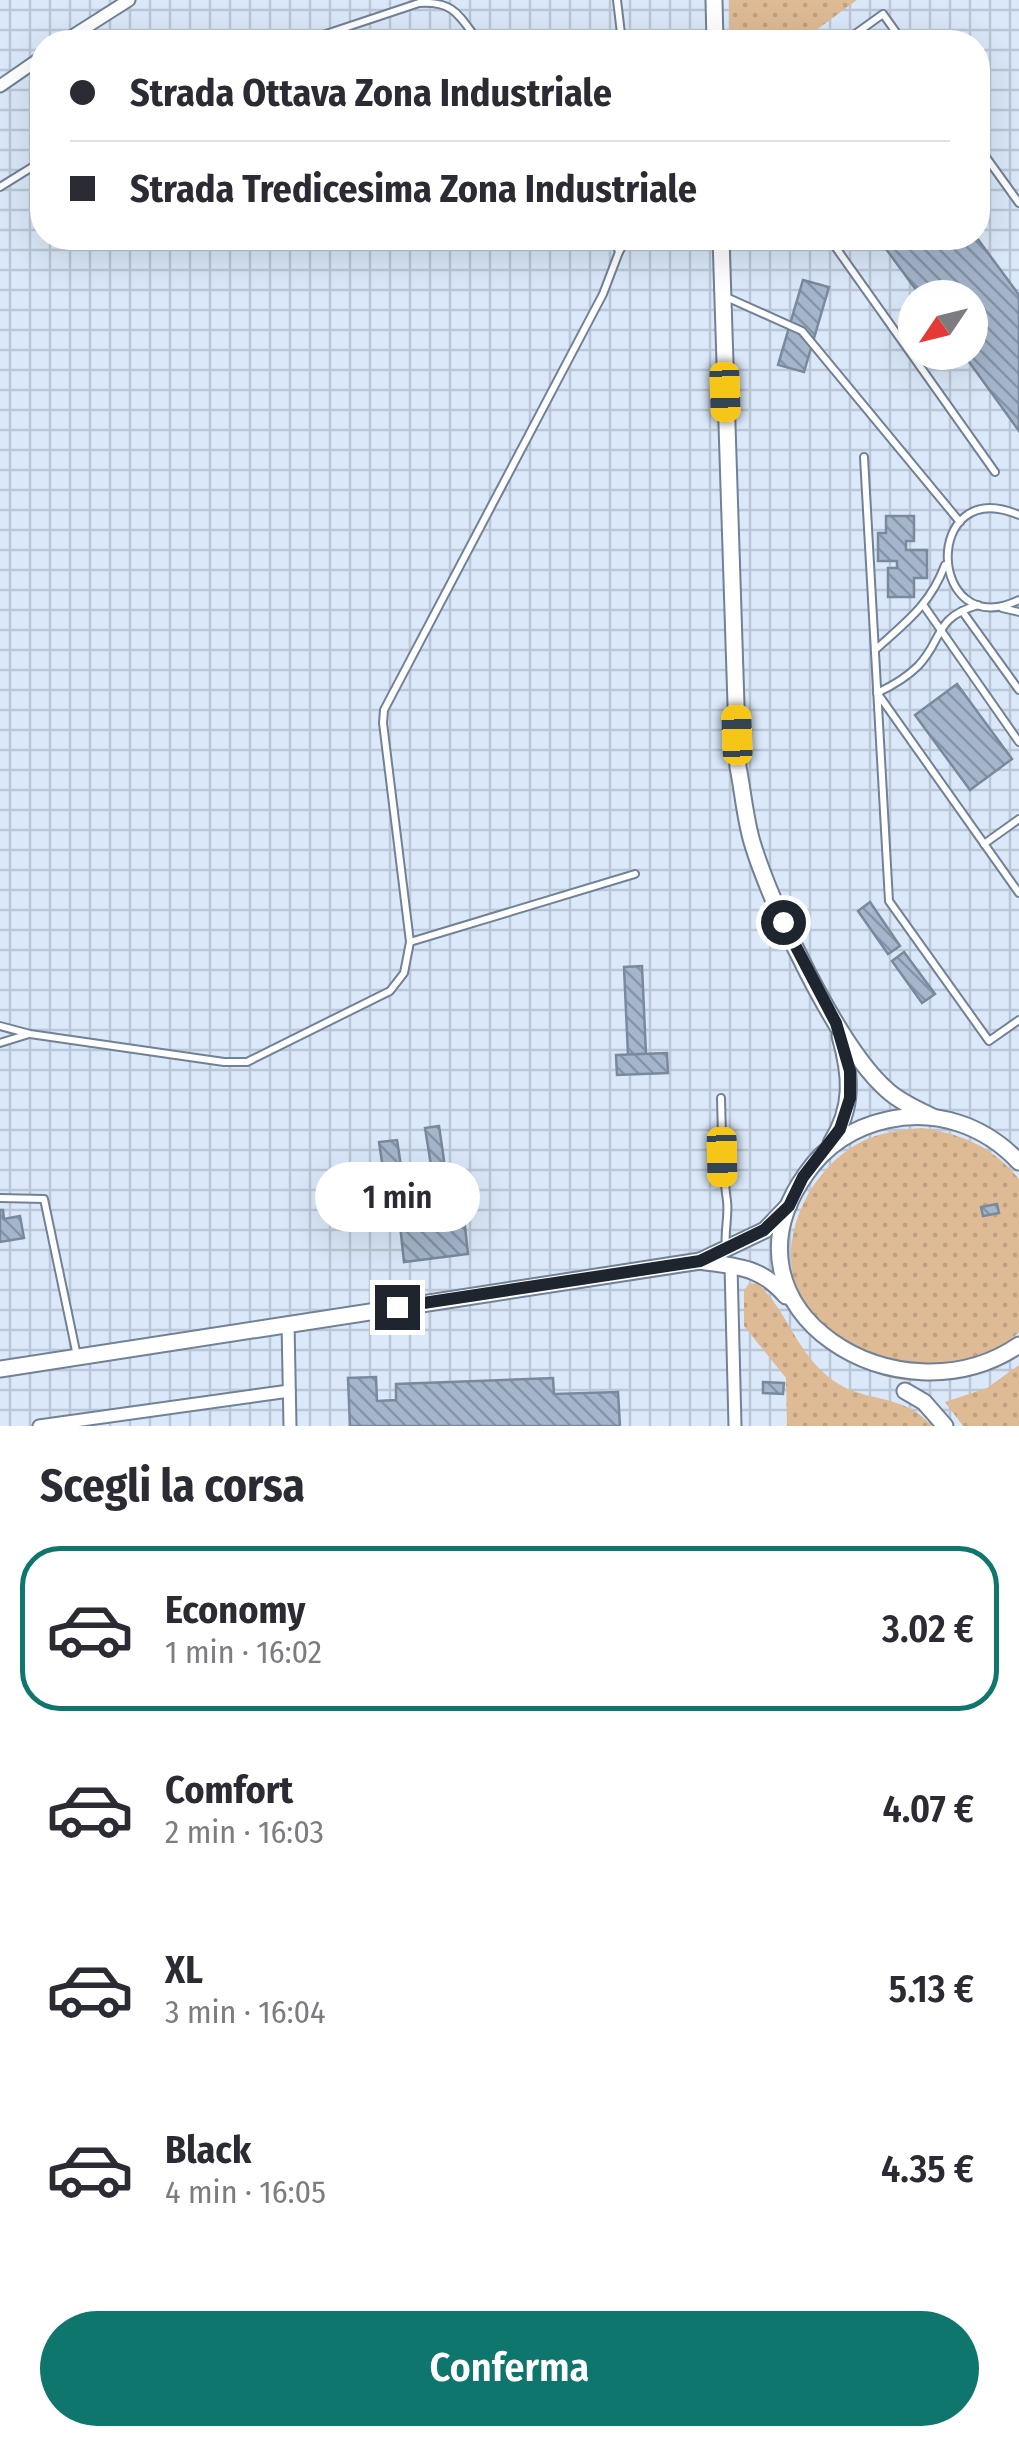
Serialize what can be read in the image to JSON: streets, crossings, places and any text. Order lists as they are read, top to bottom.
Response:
{
  "north": "bottom left",
  "page": {
    "banner": ["Strada Ottava Zona Industriale", "Strada Tredicesima Zona Industriale"],
    "bubble": "1 min",
    "heading": "Scegli la corsa",
    "list": [
      {
        "name": "Economy",
        "note": "1 min · 16:02",
        "value": "3.02 €"
      },
      {
        "name": "Comfort",
        "note": "2 min · 16:03",
        "value": "4.07 €"
      },
      {
        "name": "XL",
        "note": "3 min · 16:04",
        "value": "5.13 €"
      },
      {
        "name": "Black",
        "note": "4 min · 16:05",
        "value": "4.35 €"
      }
    ],
    "buttons": "Conferma"
  }
}
